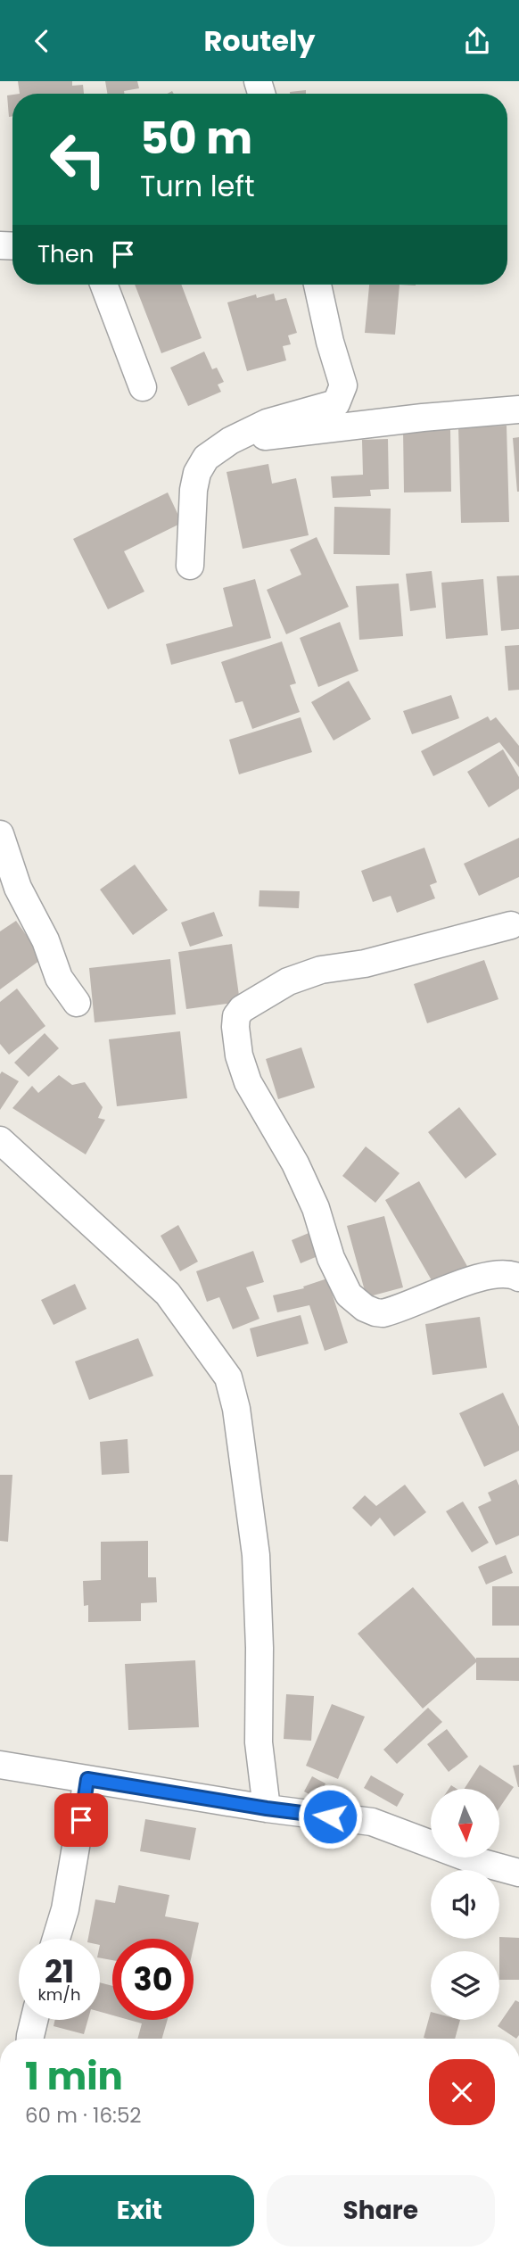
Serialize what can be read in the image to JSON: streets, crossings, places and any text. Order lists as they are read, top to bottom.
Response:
{
  "north": "bottom",
  "page": {
    "header": "Routely",
    "turn": ["50 m", "Turn left"],
    "then": "Then",
    "speed": "21 km/h",
    "limit": "30",
    "heading": ["1 min", "60 m · 16:52"],
    "buttons": ["Exit", "Share"]
  }
}
